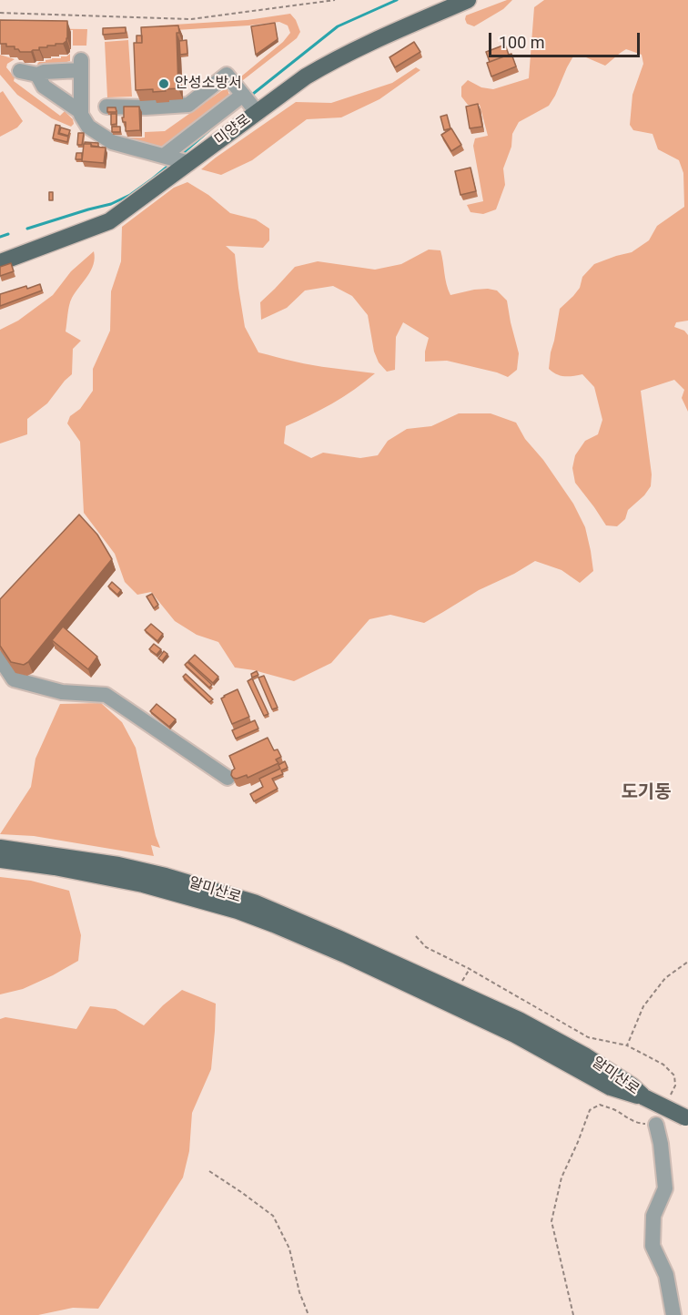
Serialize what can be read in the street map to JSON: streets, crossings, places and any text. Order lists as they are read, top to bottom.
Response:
{
  "streets": {
    "main road": ["미양로", "알미산로"]
  },
  "districts": ["도기동"],
  "places": ["안성소방서"],
  "scale_bar": "100 m"
}
